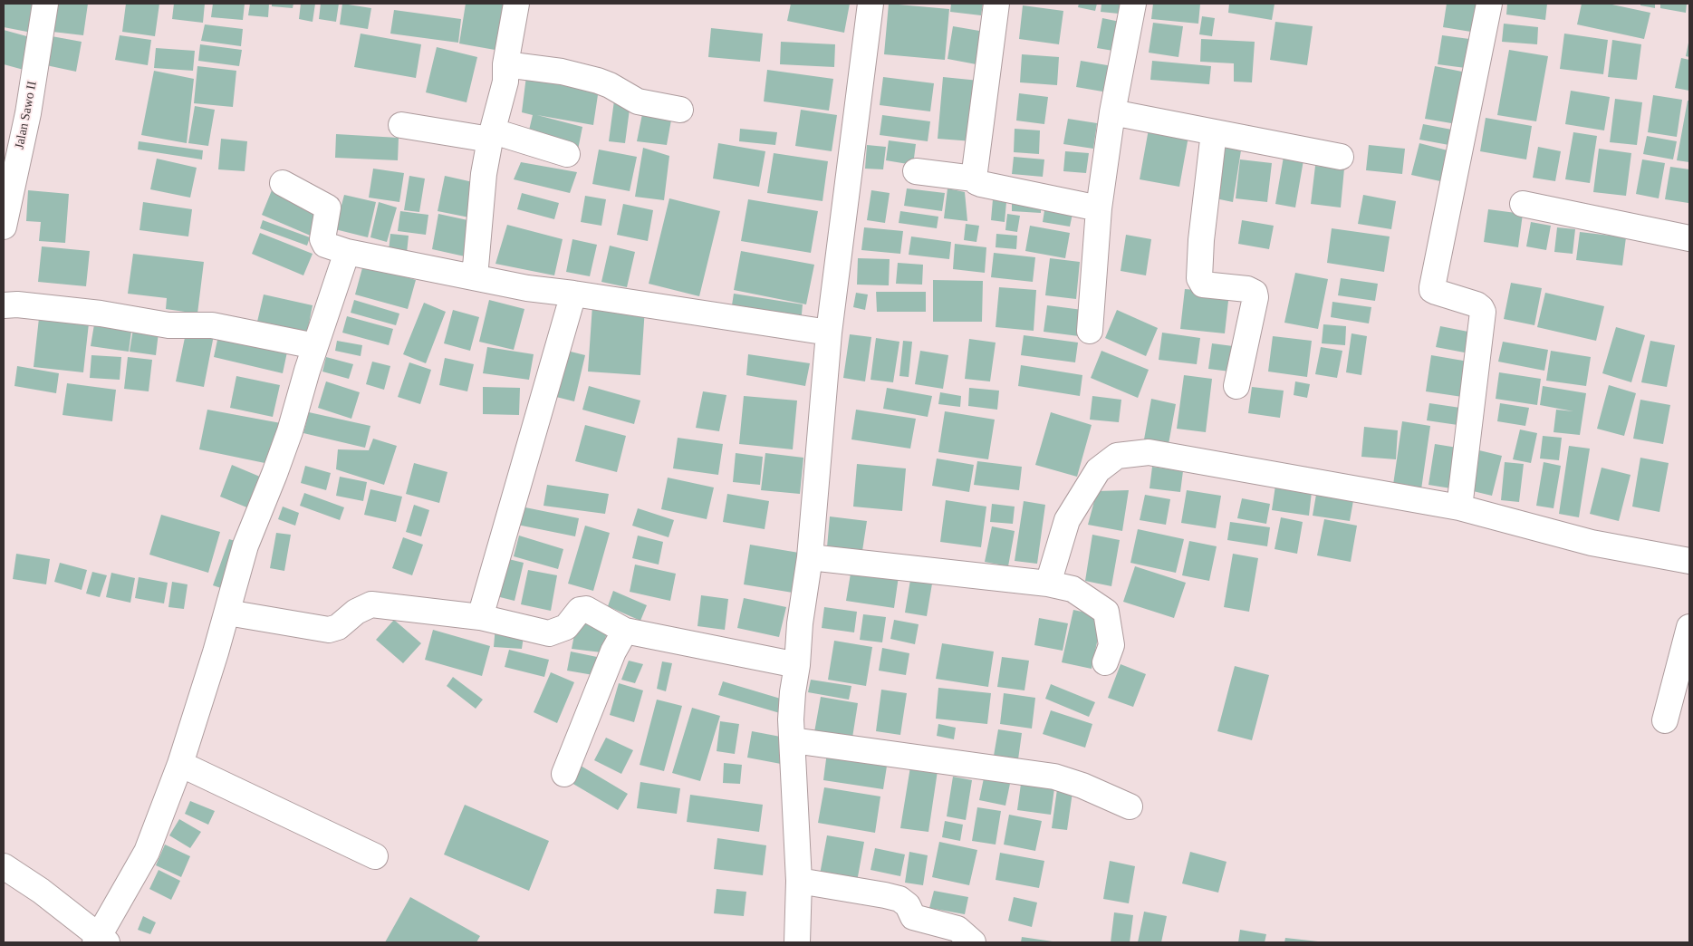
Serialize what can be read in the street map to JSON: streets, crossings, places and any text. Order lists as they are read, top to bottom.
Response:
{
  "streets": {
    "street": ["Jalan Sawo II"]
  }
}
